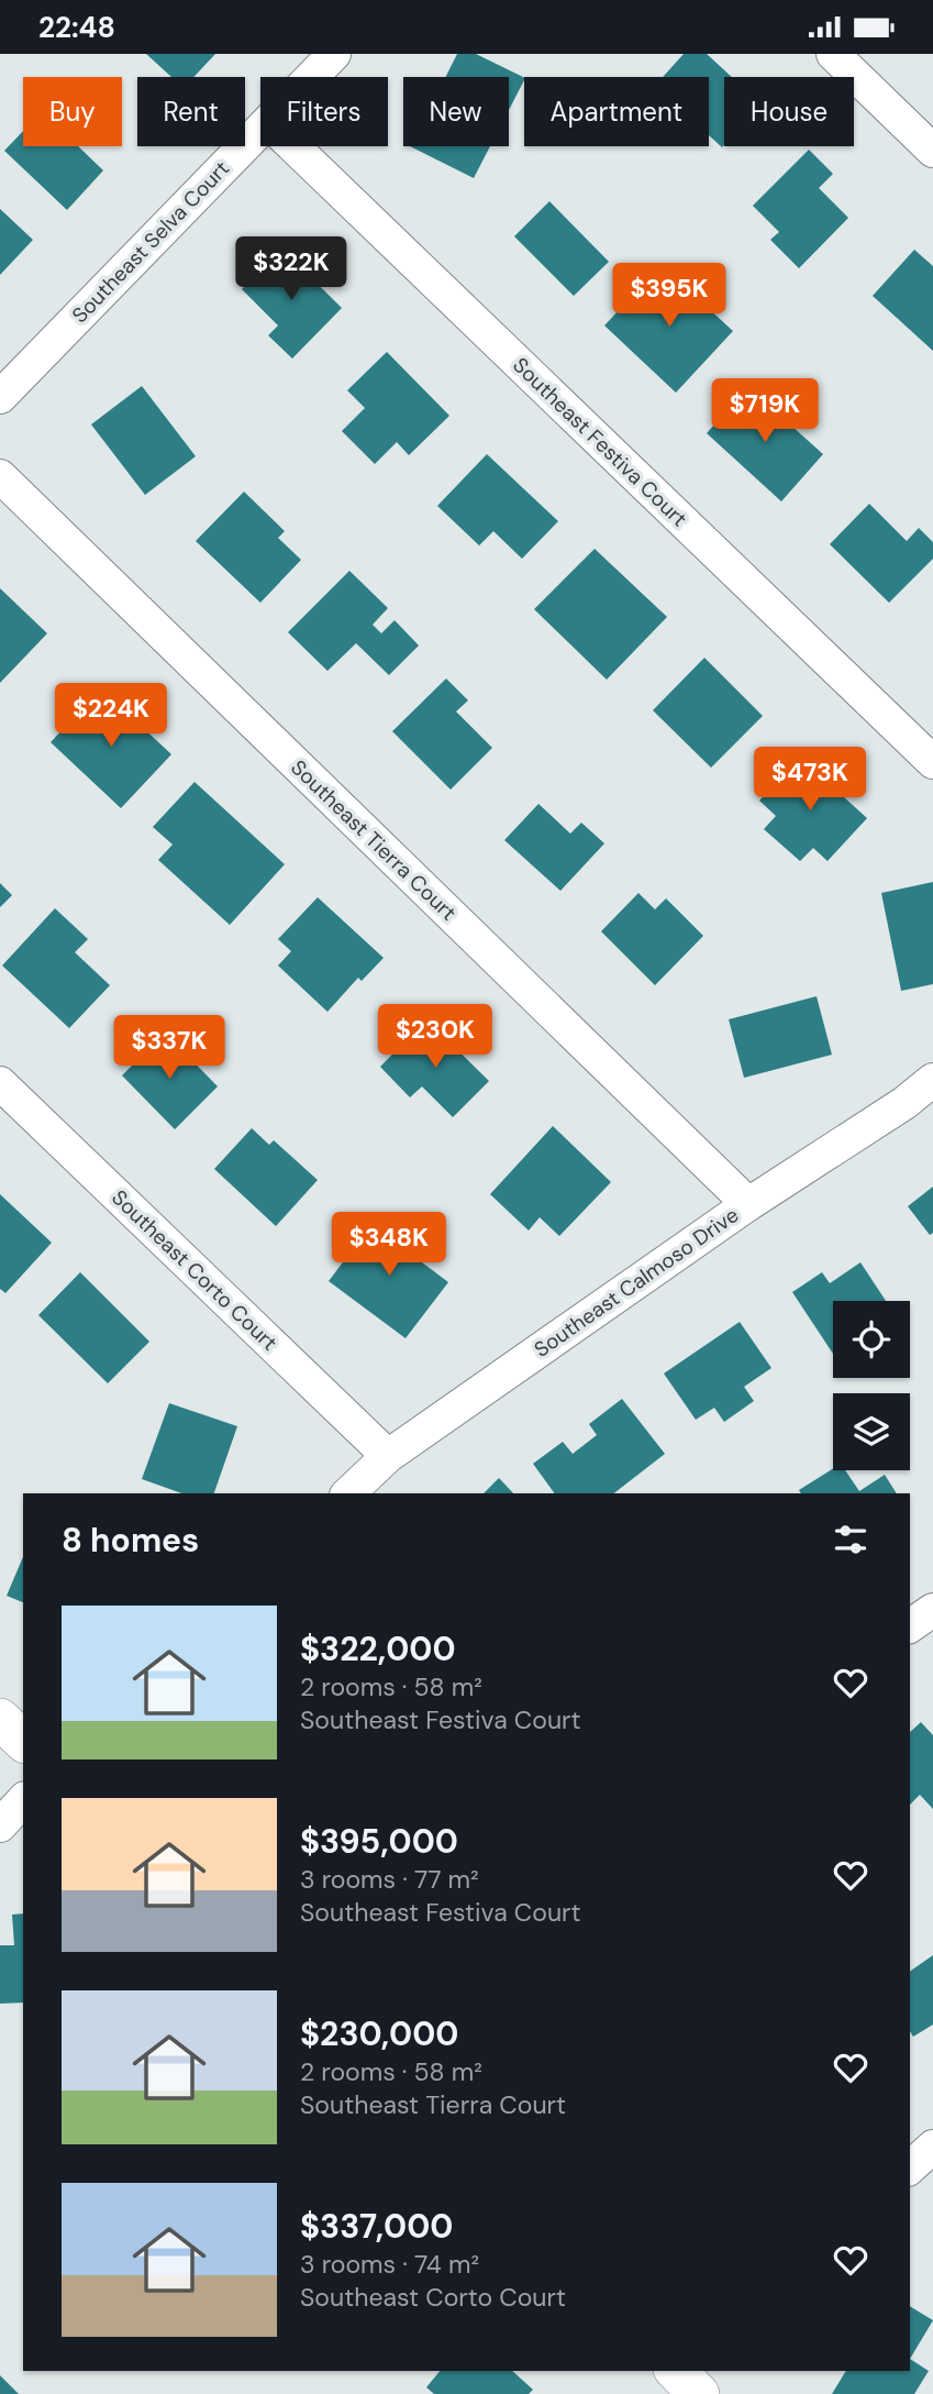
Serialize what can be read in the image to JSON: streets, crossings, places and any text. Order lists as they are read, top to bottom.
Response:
{
  "streets": {
    "street": [
      "Southeast Selva Court",
      "Southeast Festiva Court",
      "Southeast Tierra Court",
      "Southeast Corto Court",
      "Southeast Calmoso Drive"
    ]
  },
  "crossings": [
    ["Southeast Tierra Court", "Southeast Calmoso Drive"],
    ["Southeast Corto Court", "Southeast Calmoso Drive"]
  ],
  "page": {
    "status": "22:48",
    "chip": [
      "Buy",
      "Rent",
      "Filters",
      "New",
      "Apartment",
      "House"
    ],
    "price": [
      "$322K",
      "$395K",
      "$719K",
      "$224K",
      "$473K",
      "$230K",
      "$337K",
      "$348K"
    ],
    "heading": "8 homes",
    "list": [
      {
        "name": "$322,000",
        "note": "2 rooms · 58 m² · Southeast Festiva Court"
      },
      {
        "name": "$395,000",
        "note": "3 rooms · 77 m² · Southeast Festiva Court"
      },
      {
        "name": "$230,000",
        "note": "2 rooms · 58 m² · Southeast Tierra Court"
      },
      {
        "name": "$337,000",
        "note": "3 rooms · 74 m² · Southeast Corto Court"
      }
    ]
  }
}
